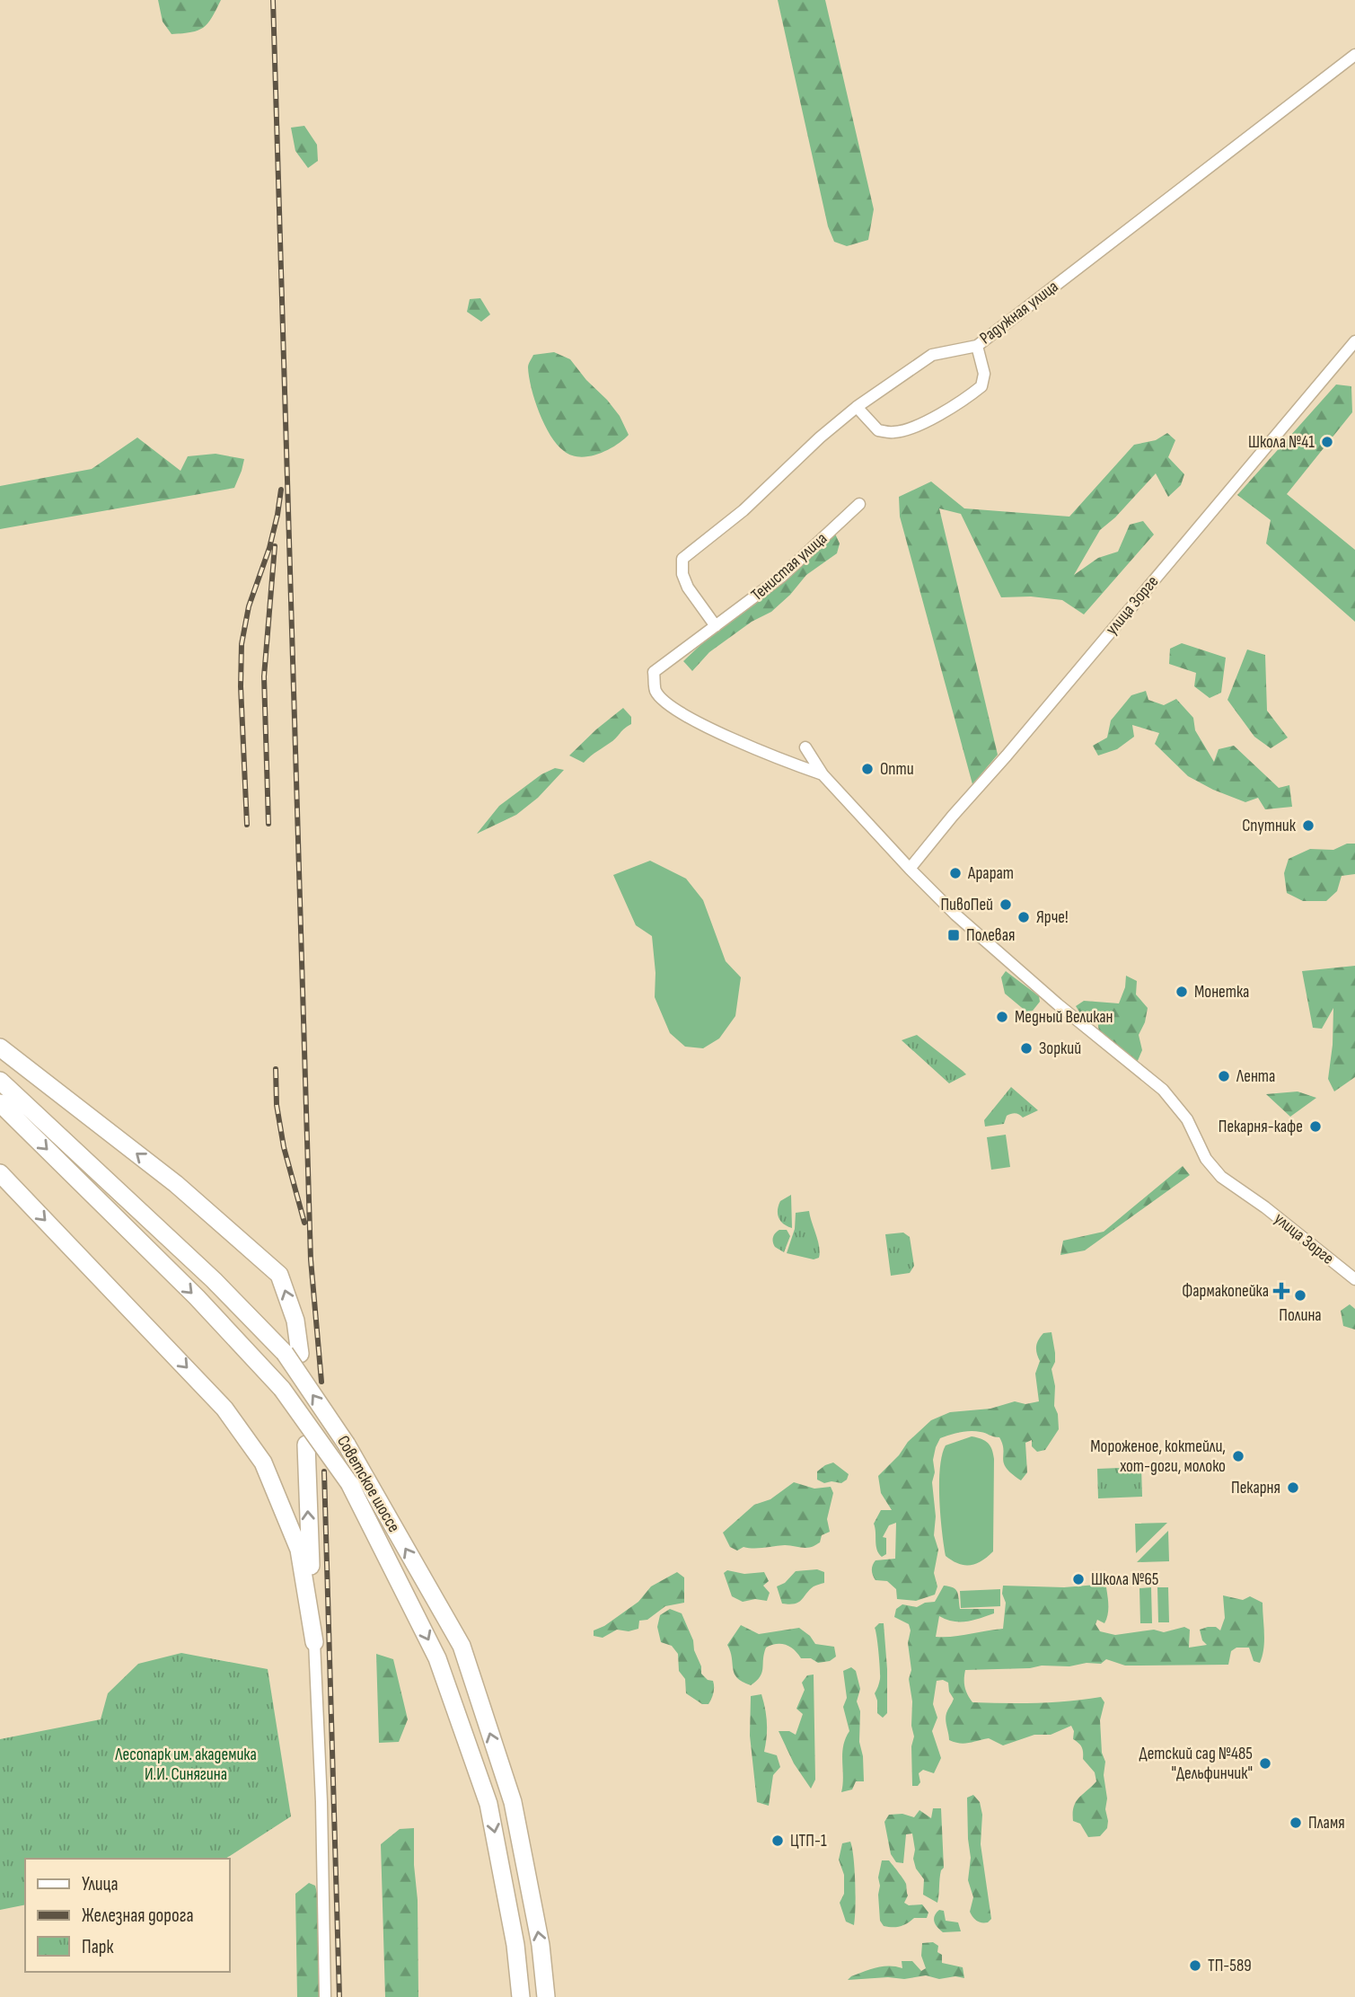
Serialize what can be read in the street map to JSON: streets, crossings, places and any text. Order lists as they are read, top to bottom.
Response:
{
  "streets": {
    "highway": ["Советское шоссе"],
    "street": ["Радужная улица", "Тенистая улица", "улица Зорге"]
  },
  "crossings": [
    ["Радужная улица", "Тенистая улица"],
    ["Тенистая улица", "улица Зорге"]
  ],
  "parks": ["Лесопарк им. академика И.И. Синягина"],
  "places": {
    "other": [
      "Школа №41",
      "Опти",
      "Спутник",
      "Арарат",
      "ПивоПей",
      "Ярче!",
      "Монетка",
      "Медный Великан",
      "Зоркий",
      "Лента",
      "Пекарня-кафе",
      "Полина",
      "Мороженое, коктейли, хот-доги, молоко",
      "Пекарня",
      "Школа №65",
      "Детский сад №485 \"Дельфинчик\"",
      "Пламя",
      "ЦТП-1",
      "ТП-589"
    ],
    "transit": ["Полевая"],
    "health": ["Фармакопейка"]
  },
  "legend": ["Улица", "Железная дорога", "Парк"]
}
